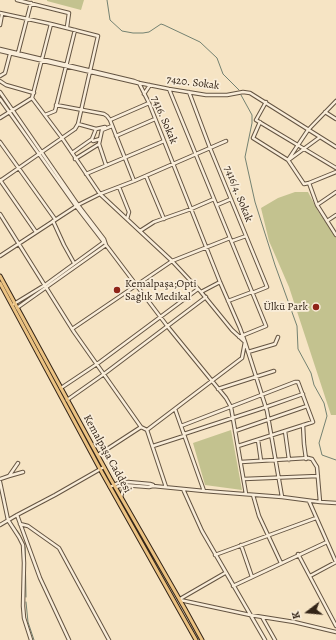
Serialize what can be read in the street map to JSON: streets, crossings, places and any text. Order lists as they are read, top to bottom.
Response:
{
  "streets": {
    "main road": ["Kemalpaşa Caddesi"],
    "street": ["7420. Sokak", "7416. Sokak", "7416/4. Sokak"]
  },
  "crossings": [
    ["7420. Sokak", "7416. Sokak"],
    ["7420. Sokak", "7416/4. Sokak"]
  ],
  "places": ["Kemalpaşa;Opti Sağlık Medikal", "Ülkü Park"],
  "north": "left"
}
